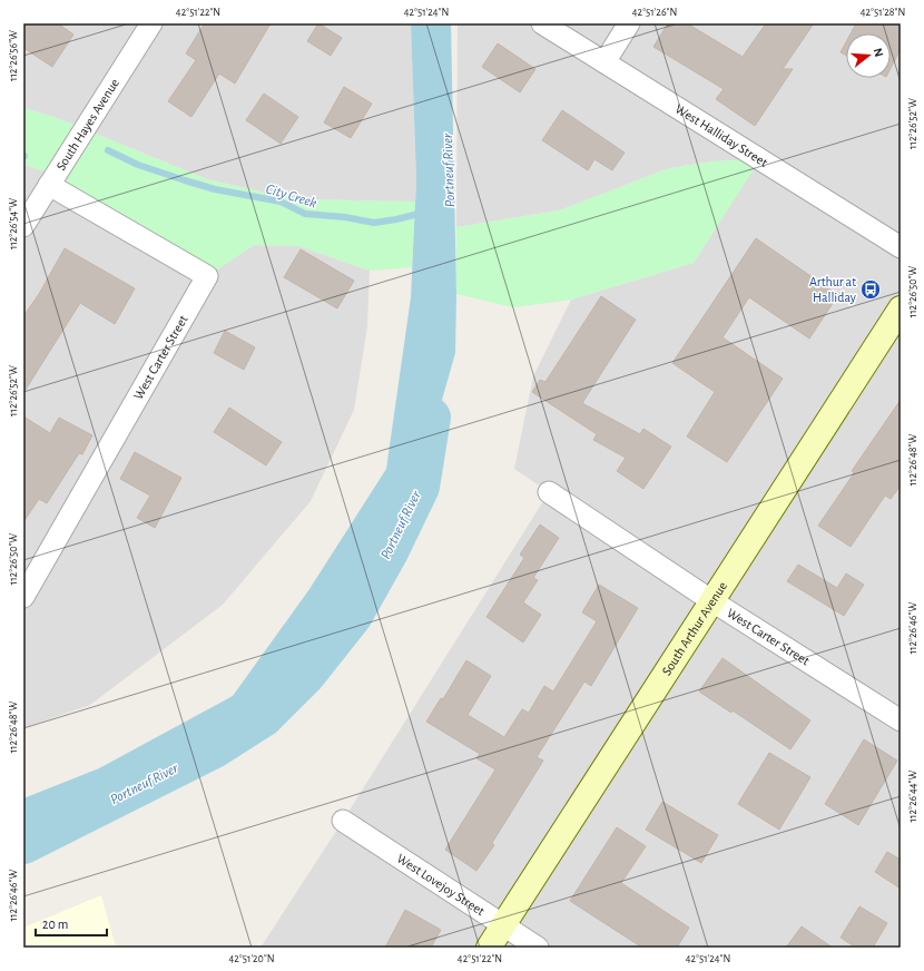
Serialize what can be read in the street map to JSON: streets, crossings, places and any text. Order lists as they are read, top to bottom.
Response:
{
  "streets": {
    "main road": ["South Arthur Avenue"],
    "street": [
      "South Hayes Avenue",
      "West Halliday Street",
      "West Carter Street",
      "West Lovejoy Street"
    ]
  },
  "crossings": [
    ["South Hayes Avenue", "West Carter Street"],
    ["West Carter Street", "South Arthur Avenue"],
    ["South Arthur Avenue", "West Lovejoy Street"]
  ],
  "water": ["Portneuf River", "City Creek"],
  "places": {
    "bus stop": ["Arthur at Halliday"]
  },
  "scale_bar": "20 m",
  "north": "right",
  "coordinates": [
    "42°51'22\"N",
    "42°51'24\"N",
    "42°51'26\"N",
    "42°51'28\"N",
    "112°26'56\"W",
    "112°26'52\"W",
    "112°26'54\"W",
    "112°26'50\"W",
    "112°26'48\"W",
    "112°26'46\"W",
    "112°26'44\"W",
    "42°51'20\"N"
  ]
}
